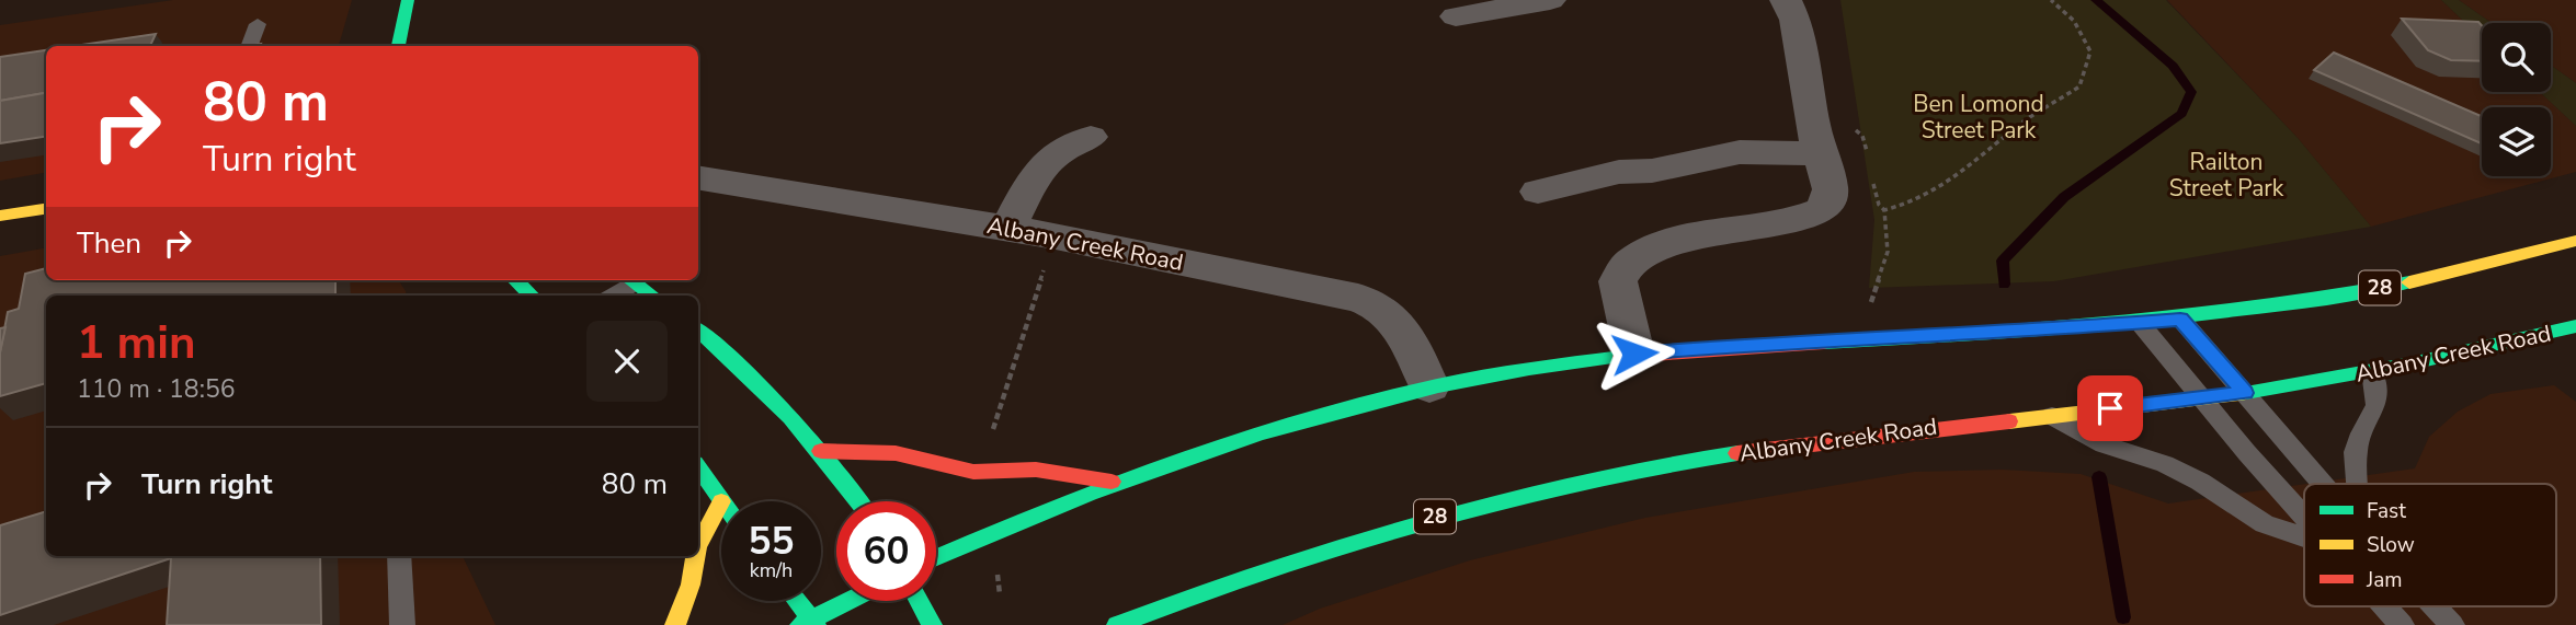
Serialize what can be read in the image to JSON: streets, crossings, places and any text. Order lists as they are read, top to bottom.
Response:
{
  "streets": {
    "main road": ["Albany Creek Road", "28"]
  },
  "crossings": [
    ["Albany Creek Road", "28"]
  ],
  "parks": ["Ben Lomond Street Park", "Railton Street Park"],
  "legend": ["Fast", "Slow", "Jam"],
  "page": {
    "turn": ["80 m", "Turn right"],
    "then": "Then",
    "heading": ["1 min", "110 m · 18:56"],
    "list": [
      {
        "name": "Turn right",
        "value": "80 m"
      }
    ],
    "speed": "55 km/h",
    "limit": "60"
  }
}
